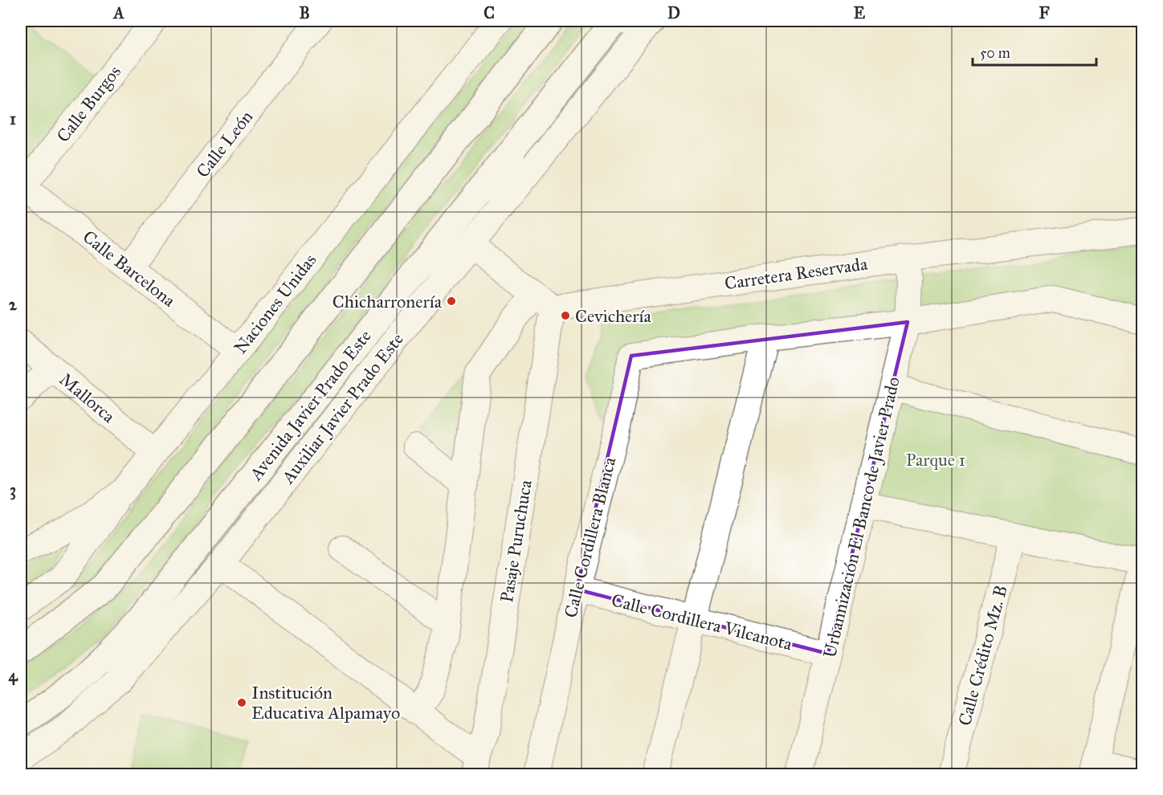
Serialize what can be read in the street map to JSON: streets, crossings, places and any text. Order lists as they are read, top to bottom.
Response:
{
  "streets": {
    "main road": ["Avenida Javier Prado Este"],
    "street": [
      "Calle Burgos",
      "Calle León",
      "Calle Barcelona",
      "Carretera Reservada",
      "Naciones Unidas",
      "Mallorca",
      "Auxiliar Javier Prado Este",
      "Urbannización El Banco de Javier Prado",
      "Calle Cordillera Blanca",
      "Pasaje Puruchuca",
      "Calle Cordillera Vilcanota",
      "Calle Crédito Mz. B"
    ]
  },
  "crossings": [
    ["Calle Burgos", "Calle Barcelona"],
    ["Calle León", "Calle Barcelona"],
    ["Calle Barcelona", "Naciones Unidas"],
    ["Carretera Reservada", "Urbannización El Banco de Javier Prado"],
    ["Carretera Reservada", "Pasaje Puruchuca"],
    ["Naciones Unidas", "Mallorca"],
    ["Urbannización El Banco de Javier Prado", "Calle Cordillera Vilcanota"],
    ["Calle Cordillera Blanca", "Calle Cordillera Vilcanota"]
  ],
  "parks": ["Parque 1"],
  "places": ["Chicharronería", "Cevichería", "Institución Educativa Alpamayo"],
  "scale_bar": "50 m",
  "grid": {
    "columns": [
      "A",
      "B",
      "C",
      "D",
      "E",
      "F"
    ],
    "rows": [
      "1",
      "2",
      "3",
      "4"
    ]
  }
}
